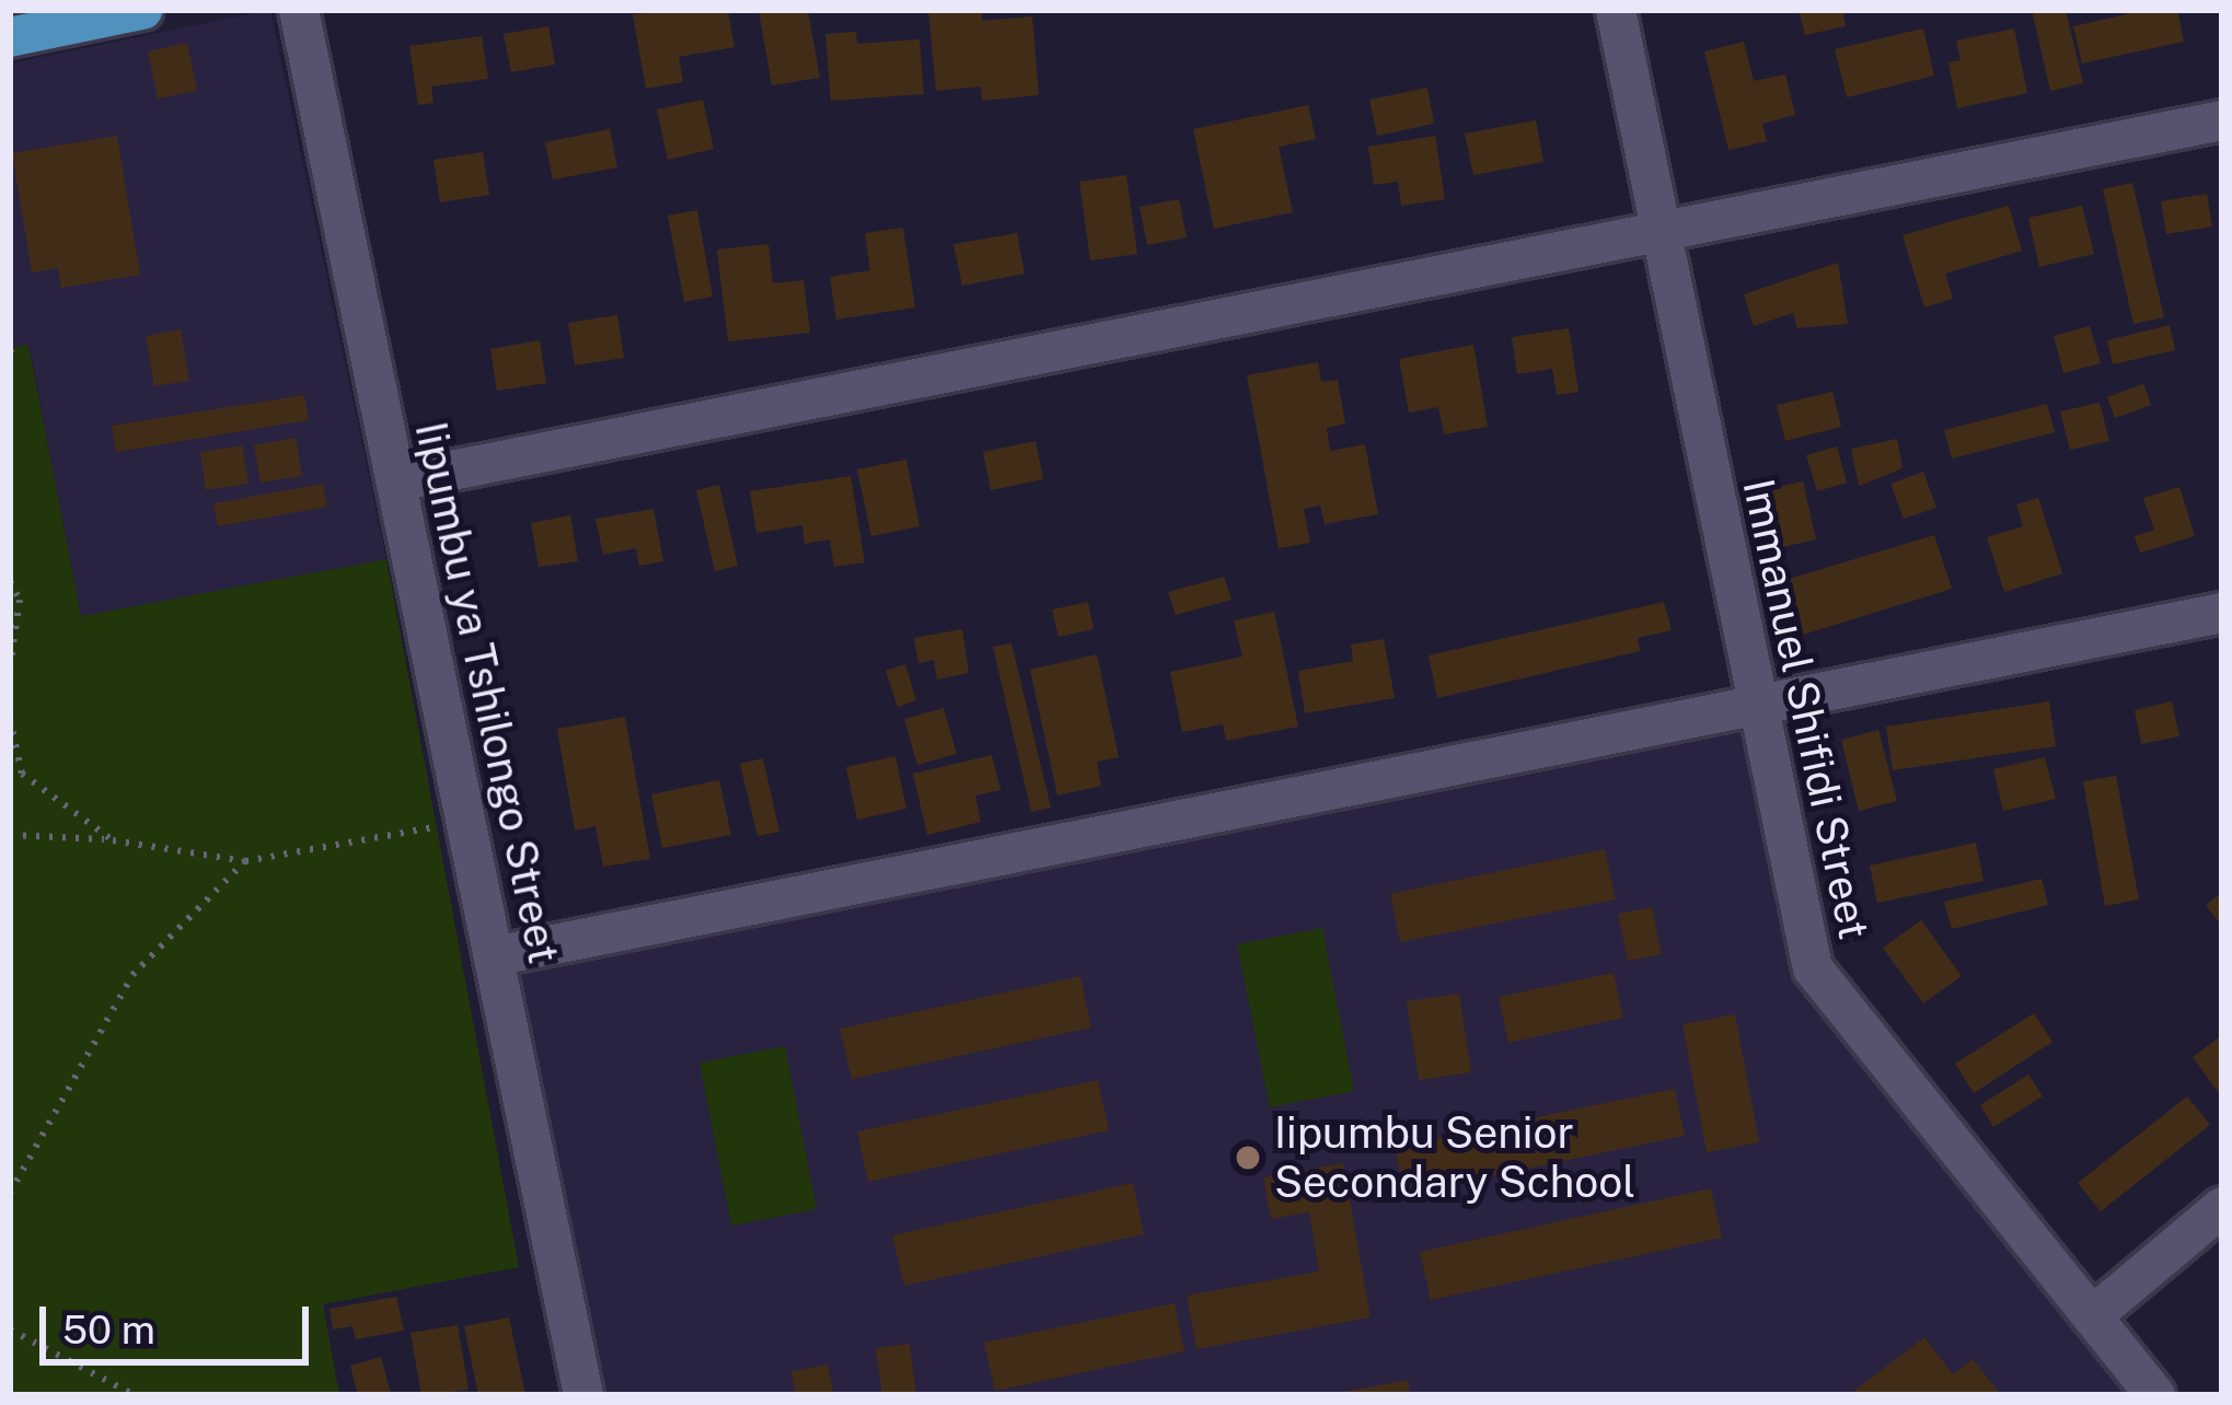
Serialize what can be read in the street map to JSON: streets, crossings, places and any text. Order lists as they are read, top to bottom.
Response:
{
  "streets": {
    "street": ["Iipumbu ya Tshilongo Street", "Immanuel Shifidi Street"]
  },
  "places": ["Iipumbu Senior Secondary School"],
  "scale_bar": "50 m"
}
